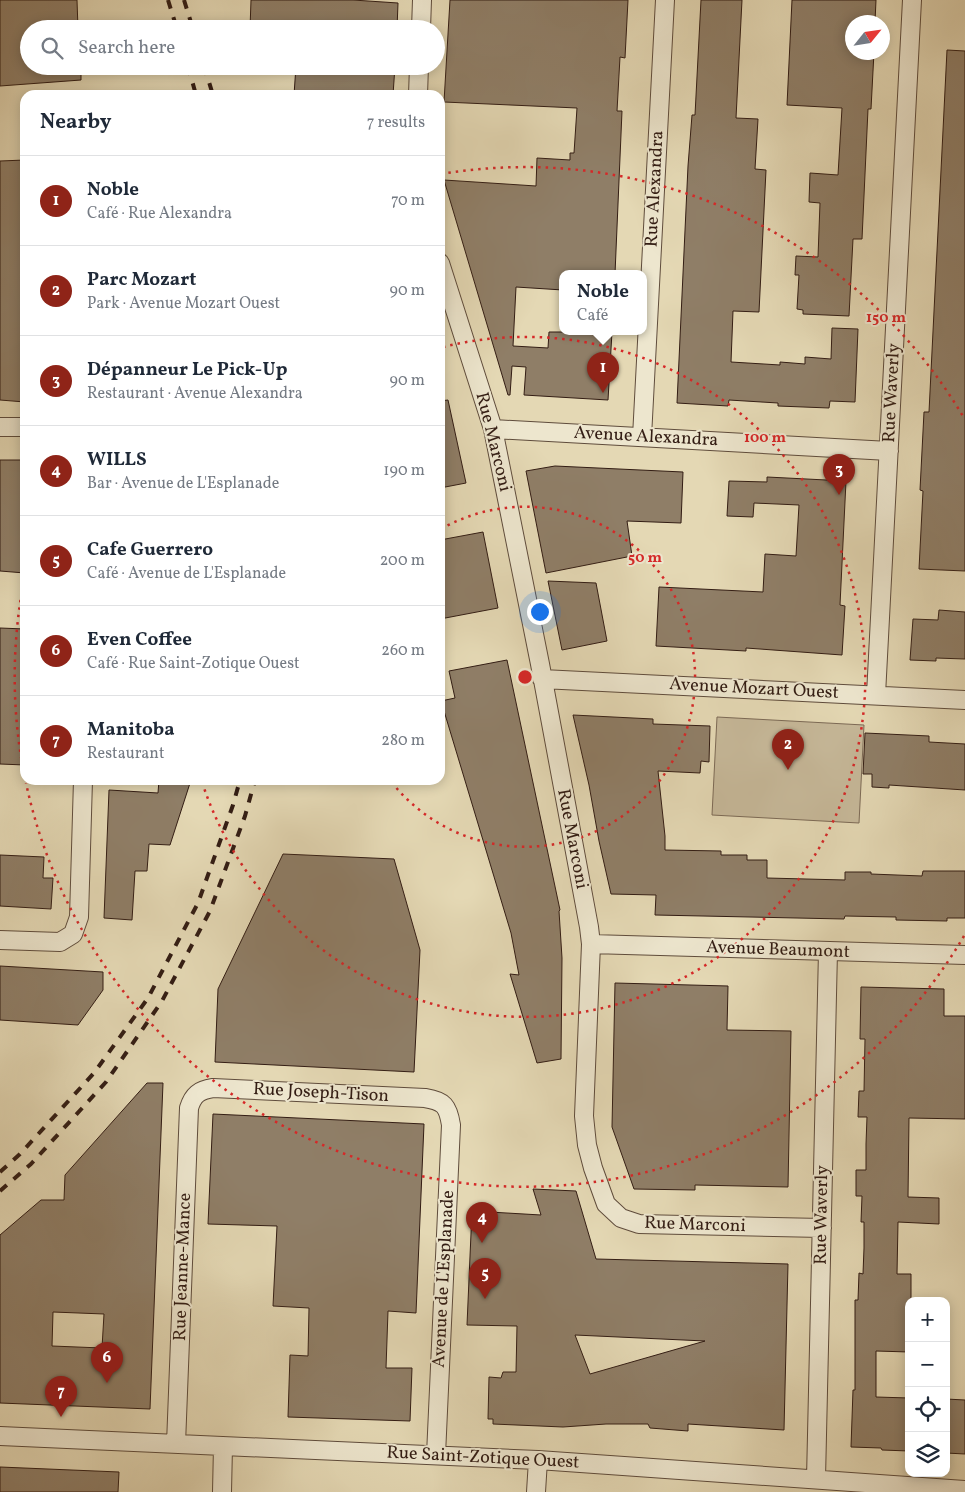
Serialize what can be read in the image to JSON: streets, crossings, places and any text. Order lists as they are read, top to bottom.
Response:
{
  "streets": {
    "street": [
      "Rue Alexandra",
      "Rue Waverly",
      "Avenue Alexandra",
      "Rue Marconi",
      "Avenue Mozart Ouest",
      "Avenue Beaumont",
      "Rue Joseph-Tison",
      "Rue Jeanne-Mance",
      "Avenue de L'Esplanade",
      "Rue Saint-Zotique Ouest"
    ]
  },
  "crossings": [
    ["Rue Alexandra", "Avenue Alexandra"],
    ["Rue Waverly", "Avenue Alexandra"],
    ["Rue Waverly", "Rue Marconi"],
    ["Rue Waverly", "Avenue Mozart Ouest"],
    ["Rue Waverly", "Avenue Beaumont"],
    ["Rue Waverly", "Rue Saint-Zotique Ouest"],
    ["Avenue Alexandra", "Rue Marconi"],
    ["Rue Marconi", "Avenue Mozart Ouest"],
    ["Rue Marconi", "Avenue Beaumont"],
    ["Rue Joseph-Tison", "Rue Jeanne-Mance"],
    ["Rue Joseph-Tison", "Avenue de L'Esplanade"],
    ["Rue Jeanne-Mance", "Rue Saint-Zotique Ouest"],
    ["Avenue de L'Esplanade", "Rue Saint-Zotique Ouest"]
  ],
  "north": "top right",
  "page": {
    "search": "Search here",
    "heading": ["Nearby", "7 results"],
    "list": [
      {
        "mark": "1",
        "name": "Noble",
        "note": "Café · Rue Alexandra",
        "value": "70 m"
      },
      {
        "mark": "2",
        "name": "Parc Mozart",
        "note": "Park · Avenue Mozart Ouest",
        "value": "90 m"
      },
      {
        "mark": "3",
        "name": "Dépanneur Le Pick-Up",
        "note": "Restaurant · Avenue Alexandra",
        "value": "90 m"
      },
      {
        "mark": "4",
        "name": "WILLS",
        "note": "Bar · Avenue de L'Esplanade",
        "value": "190 m"
      },
      {
        "mark": "5",
        "name": "Cafe Guerrero",
        "note": "Café · Avenue de L'Esplanade",
        "value": "200 m"
      },
      {
        "mark": "6",
        "name": "Even Coffee",
        "note": "Café · Rue Saint-Zotique Ouest",
        "value": "260 m"
      },
      {
        "mark": "7",
        "name": "Manitoba",
        "note": "Restaurant",
        "value": "280 m"
      }
    ],
    "popup": ["Noble", "Café"],
    "pins": [
      "1",
      "3",
      "2",
      "4",
      "5",
      "6",
      "7"
    ],
    "map_buttons": ["+", "−"]
  },
  "rings": ["150 m", "100 m", "50 m"]
}
